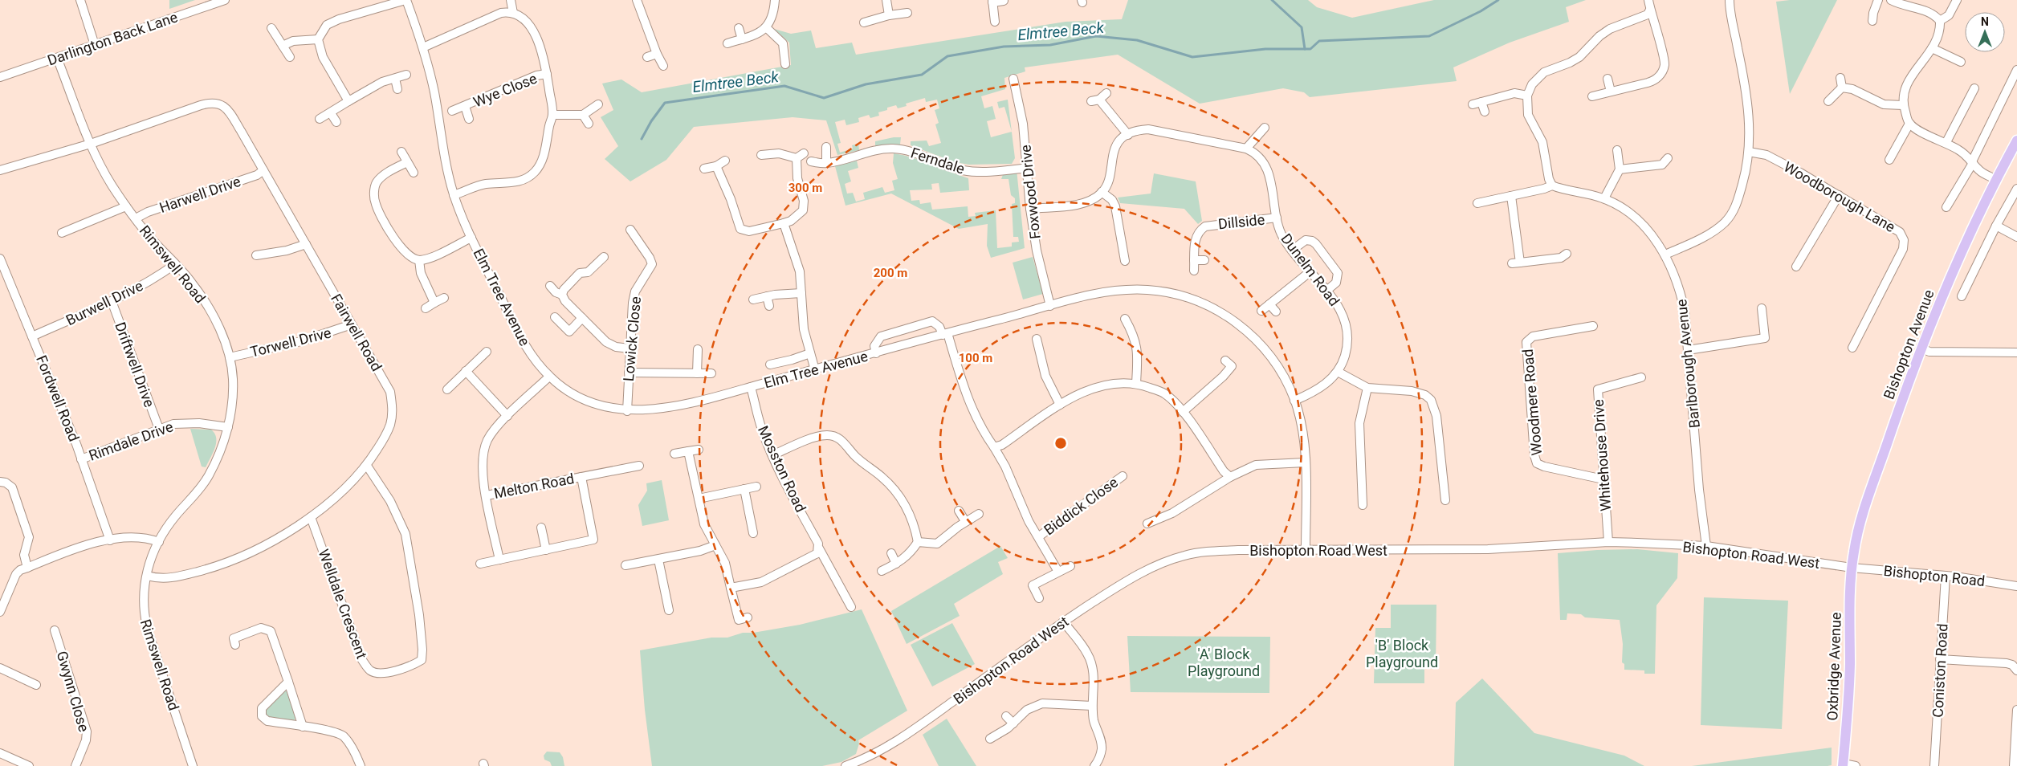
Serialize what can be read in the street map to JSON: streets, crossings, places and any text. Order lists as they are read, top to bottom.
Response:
{
  "streets": {
    "main road": ["Bishopton Avenue", "Oxbridge Avenue"],
    "street": [
      "Darlington Back Lane",
      "Wye Close",
      "Ferndale",
      "Foxwood Drive",
      "Harwell Drive",
      "Woodborough Lane",
      "Dillside",
      "Rimswell Road",
      "Dunelm Road",
      "Elm Tree Avenue",
      "Burwell Drive",
      "Fairwell Road",
      "Lowick Close",
      "Torwell Drive",
      "Barlborough Avenue",
      "Driftwell Drive",
      "Fordwell Road",
      "Woodmere Road",
      "Rimdale Drive",
      "Whitehouse Drive",
      "Mosston Road",
      "Melton Road",
      "Biddick Close",
      "Bishopton Road West",
      "Bishopton Road",
      "Welldale Crescent",
      "Coniston Road",
      "Gwynn Close"
    ]
  },
  "crossings": [
    ["Darlington Back Lane", "Rimswell Road"],
    ["Ferndale", "Foxwood Drive"],
    ["Foxwood Drive", "Elm Tree Avenue"],
    ["Harwell Drive", "Rimswell Road"],
    ["Harwell Drive", "Fairwell Road"],
    ["Dillside", "Dunelm Road"],
    ["Rimswell Road", "Burwell Drive"],
    ["Rimswell Road", "Fairwell Road"],
    ["Rimswell Road", "Torwell Drive"],
    ["Rimswell Road", "Rimdale Drive"],
    ["Dunelm Road", "Elm Tree Avenue"],
    ["Elm Tree Avenue", "Lowick Close"],
    ["Elm Tree Avenue", "Mosston Road"],
    ["Elm Tree Avenue", "Melton Road"],
    ["Elm Tree Avenue", "Biddick Close"],
    ["Elm Tree Avenue", "Bishopton Road West"],
    ["Burwell Drive", "Driftwell Drive"],
    ["Burwell Drive", "Fordwell Road"],
    ["Fairwell Road", "Torwell Drive"],
    ["Fairwell Road", "Welldale Crescent"],
    ["Bishopton Avenue", "Bishopton Road West"],
    ["Bishopton Avenue", "Bishopton Road"],
    ["Bishopton Avenue", "Oxbridge Avenue"],
    ["Barlborough Avenue", "Bishopton Road West"],
    ["Driftwell Drive", "Rimdale Drive"],
    ["Fordwell Road", "Rimdale Drive"],
    ["Woodmere Road", "Whitehouse Drive"],
    ["Whitehouse Drive", "Bishopton Road West"],
    ["Bishopton Road West", "Bishopton Road"],
    ["Bishopton Road West", "Oxbridge Avenue"],
    ["Bishopton Road", "Oxbridge Avenue"],
    ["Bishopton Road", "Coniston Road"]
  ],
  "water": ["Elmtree Beck"],
  "parks": ["'B' Block Playground", "'A' Block Playground"],
  "north": "top",
  "rings": ["300 m", "200 m", "100 m"]
}
